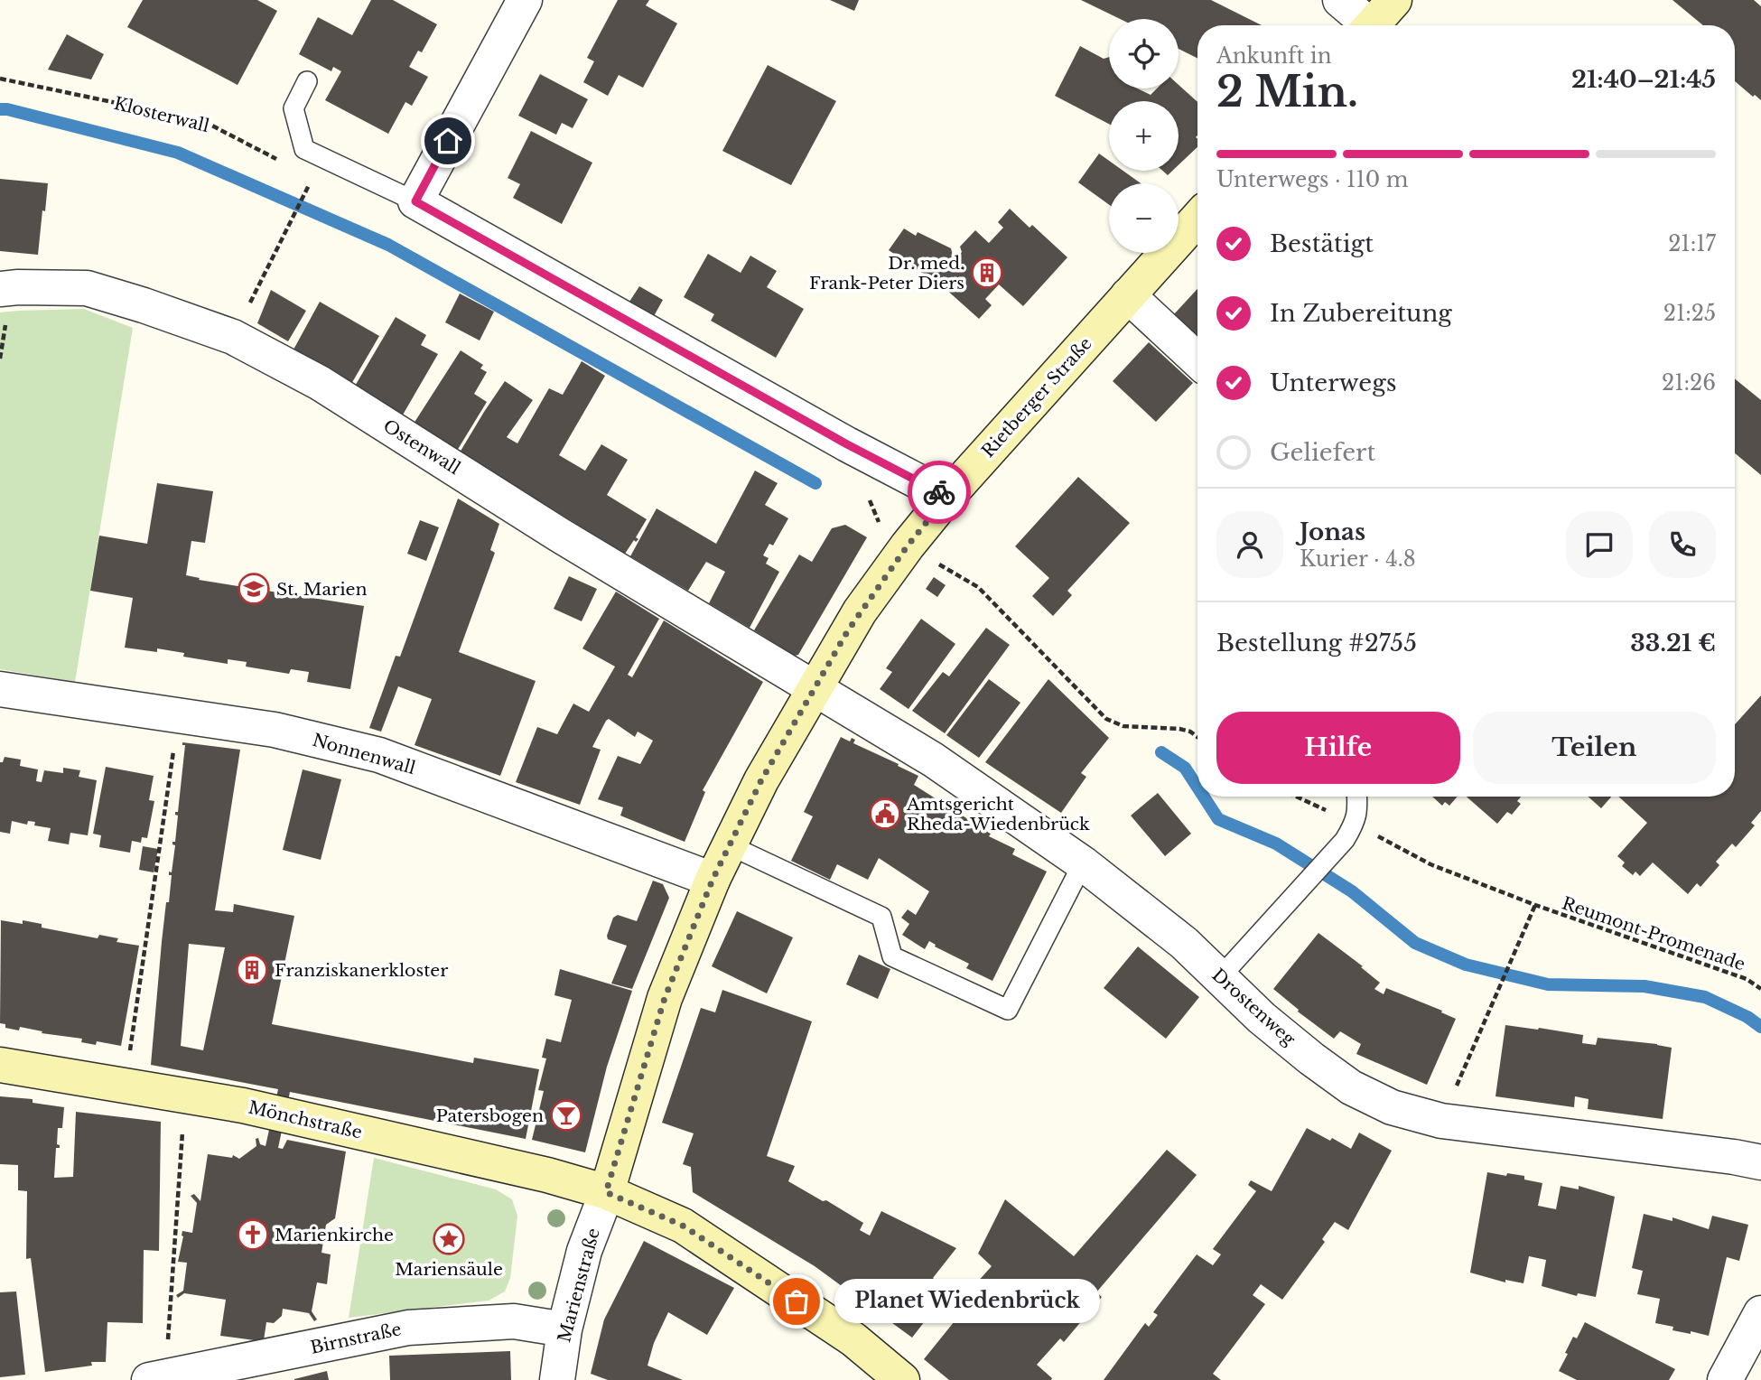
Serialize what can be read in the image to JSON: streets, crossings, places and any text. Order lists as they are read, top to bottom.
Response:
{
  "streets": {
    "street": [
      "Rietberger Straße",
      "Ostenwall",
      "Nonnenwall",
      "Drostenweg",
      "Mönchstraße",
      "Marienstraße",
      "Birnstraße"
    ],
    "path": ["Klosterwall", "Reumont-Promenade"]
  },
  "crossings": [
    ["Rietberger Straße", "Ostenwall"],
    ["Rietberger Straße", "Nonnenwall"],
    ["Rietberger Straße", "Drostenweg"],
    ["Rietberger Straße", "Mönchstraße"],
    ["Rietberger Straße", "Marienstraße"],
    ["Ostenwall", "Drostenweg"],
    ["Reumont-Promenade", "Drostenweg"],
    ["Mönchstraße", "Marienstraße"],
    ["Marienstraße", "Birnstraße"]
  ],
  "places": {
    "building": ["Dr. med. Frank-Peter Diers", "Franziskanerkloster"],
    "school or university": ["St. Marien"],
    "public building": ["Amtsgericht Rheda-Wiedenbrück"],
    "bar": ["Patersbogen"],
    "church": ["Marienkirche"],
    "place": ["Mariensäule"],
    "other": ["Planet Wiedenbrück"]
  },
  "page": {
    "map_buttons": ["+", "−"],
    "heading": ["2 Min.", "Ankunft in", "21:40–21:45"],
    "panel": [
      "Jonas",
      "Kurier · 4.8",
      "Bestellung #2755",
      "33.21 €"
    ],
    "bar": "Unterwegs · 110 m",
    "list": [
      ["Bestätigt", "21:17"],
      ["In Zubereitung", "21:25"],
      ["Unterwegs", "21:26"],
      "Geliefert"
    ],
    "buttons": ["Hilfe", "Teilen"],
    "bubble": "Planet Wiedenbrück"
  }
}
